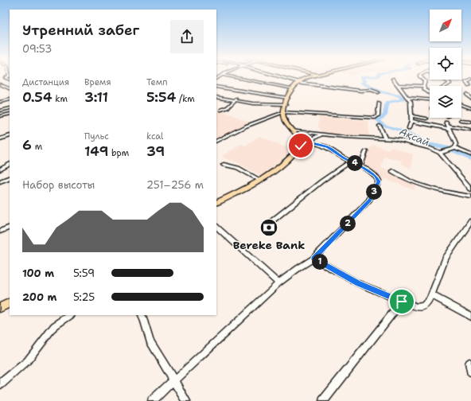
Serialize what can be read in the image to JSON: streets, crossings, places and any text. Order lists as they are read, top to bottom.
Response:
{
  "water": ["Ақсай"],
  "places": {
    "bank": ["Bereke Bank"]
  },
  "north": "top right",
  "page": {
    "heading": ["Утренний забег", "09:53"],
    "stats": [
      ["Дистанция", "0.54 km"],
      ["Время", "3:11"],
      ["Темп", "5:54 /km"],
      ["6 m"],
      ["Пульс", "149 bpm"],
      ["kcal", "39"]
    ],
    "pins": [
      "4",
      "3",
      "2",
      "1"
    ],
    "chart": ["Набор высоты", "251–256 m"],
    "list": [
      {
        "name": "100 m",
        "note": "5:59"
      },
      {
        "name": "200 m",
        "note": "5:25"
      }
    ]
  }
}
